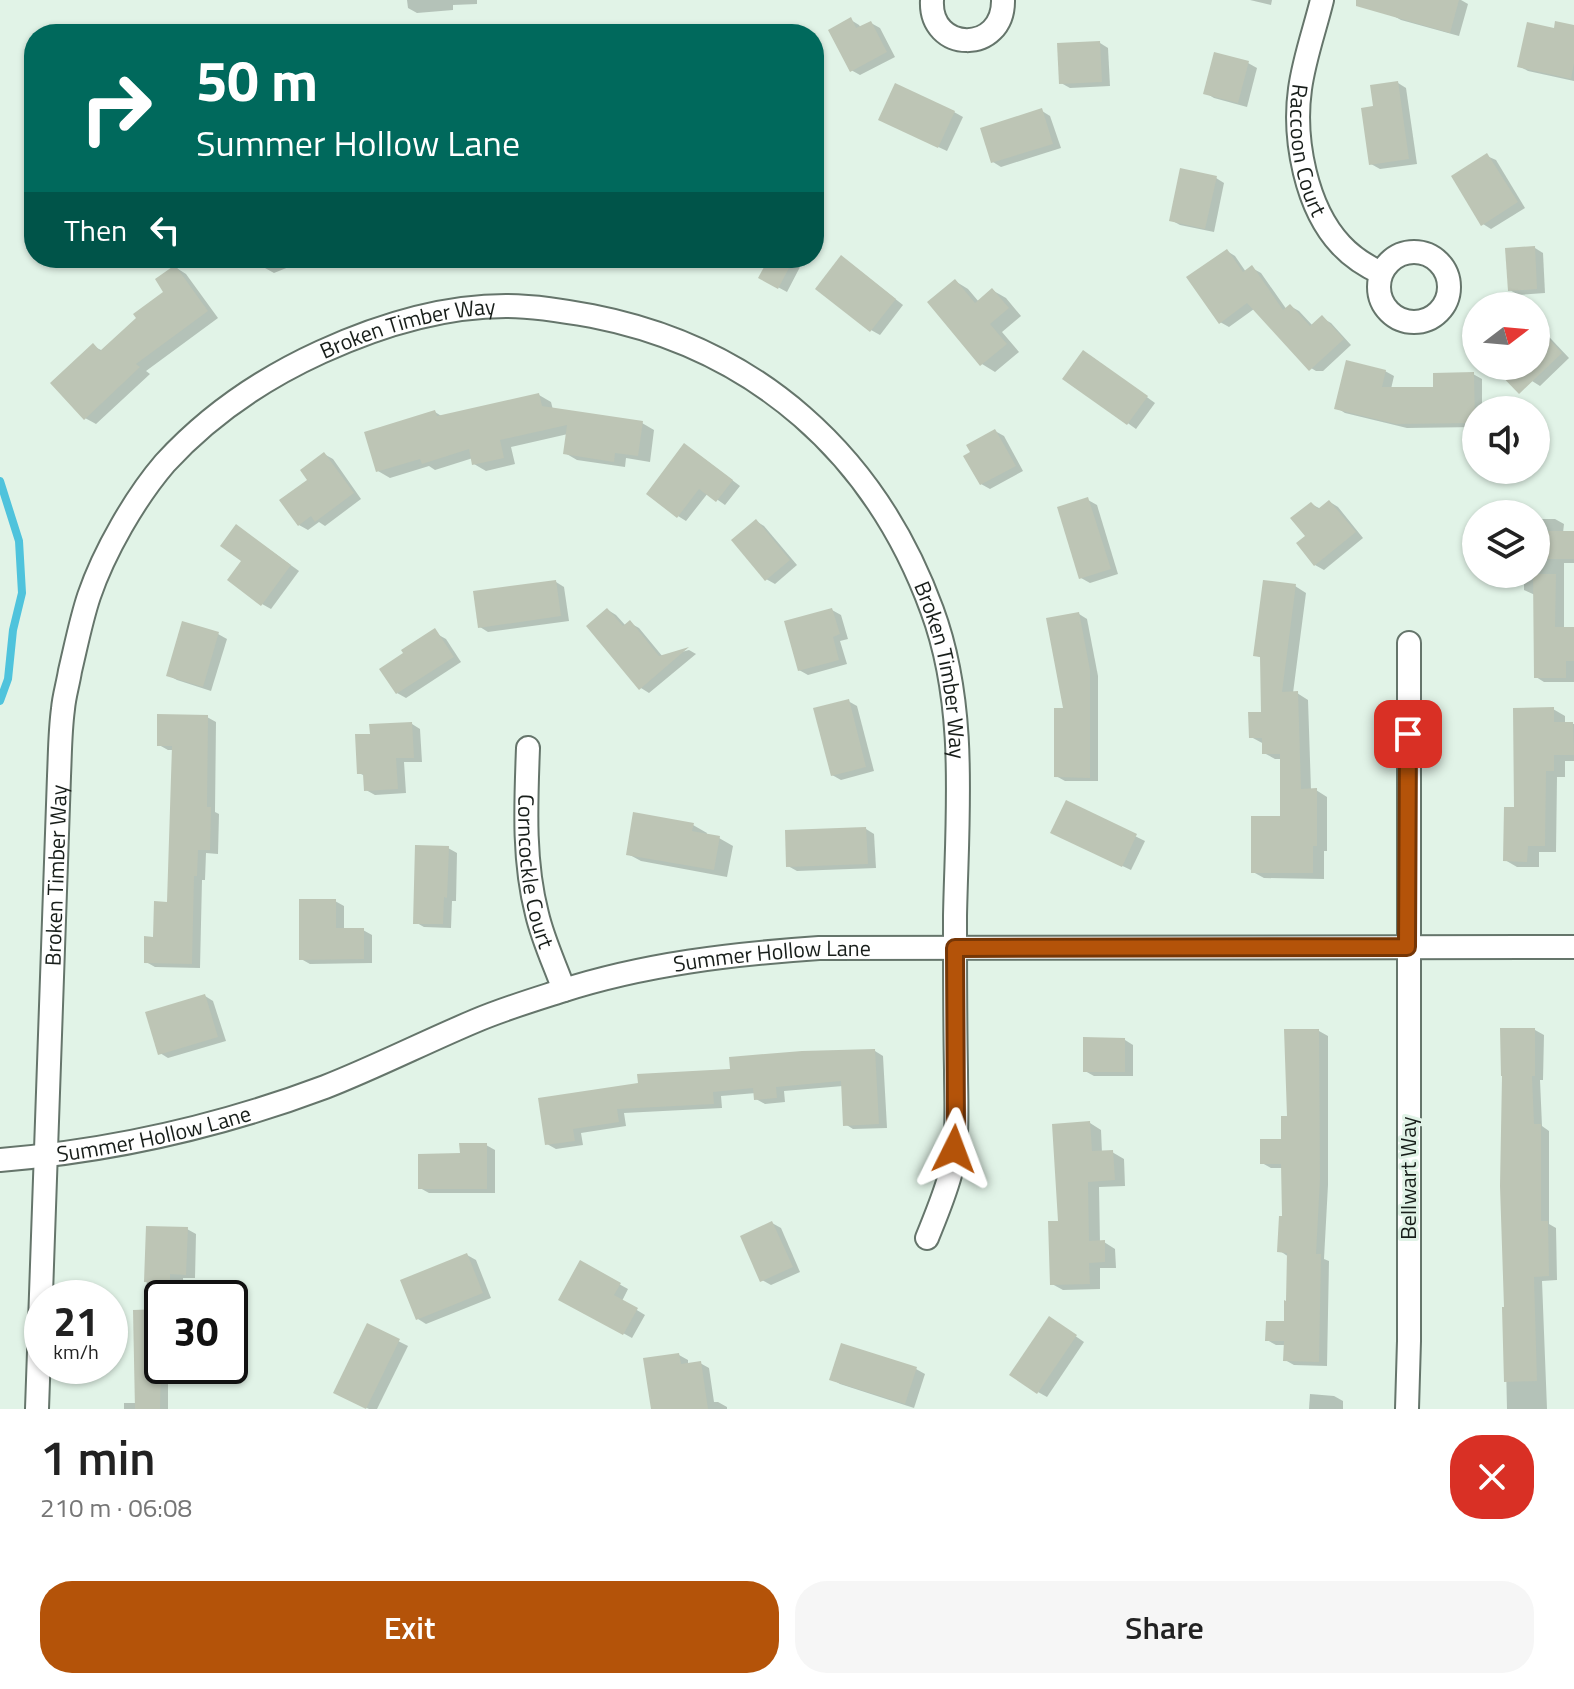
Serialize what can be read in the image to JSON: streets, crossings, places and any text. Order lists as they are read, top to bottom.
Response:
{
  "streets": {
    "street": [
      "Raccoon Court",
      "Broken Timber Way",
      "Corncockle Court",
      "Summer Hollow Lane",
      "Bellwart Way"
    ]
  },
  "crossings": [
    ["Broken Timber Way", "Summer Hollow Lane"],
    ["Corncockle Court", "Summer Hollow Lane"],
    ["Summer Hollow Lane", "Bellwart Way"]
  ],
  "north": "right",
  "page": {
    "turn": ["50 m", "Summer Hollow Lane"],
    "then": "Then",
    "speed": "21 km/h",
    "limit": "30",
    "heading": ["1 min", "210 m · 06:08"],
    "buttons": ["Exit", "Share"]
  }
}
